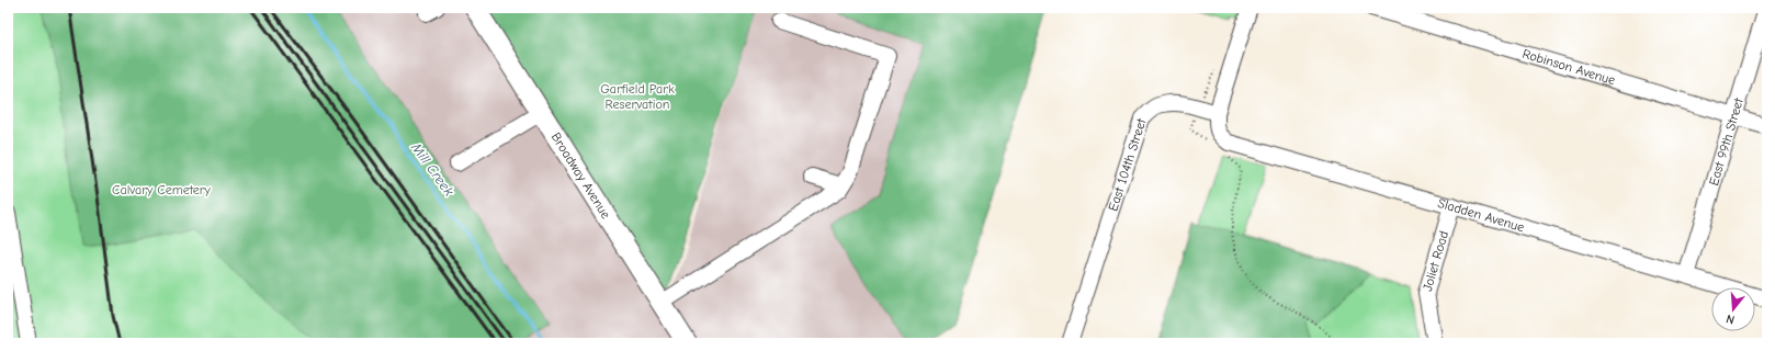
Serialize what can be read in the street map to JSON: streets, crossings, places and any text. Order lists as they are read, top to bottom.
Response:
{
  "streets": {
    "main road": ["Broadway Avenue"],
    "street": [
      "Robinson Avenue",
      "East 99th Street",
      "East 104th Street",
      "Sladden Avenue",
      "Joliet Road"
    ]
  },
  "crossings": [
    ["Robinson Avenue", "East 99th Street"],
    ["East 99th Street", "Sladden Avenue"],
    ["East 104th Street", "Sladden Avenue"],
    ["Sladden Avenue", "Joliet Road"]
  ],
  "water": ["Mill Creek"],
  "parks": ["Garfield Park Reservation", "Calvary Cemetery"],
  "north": "bottom"
}
